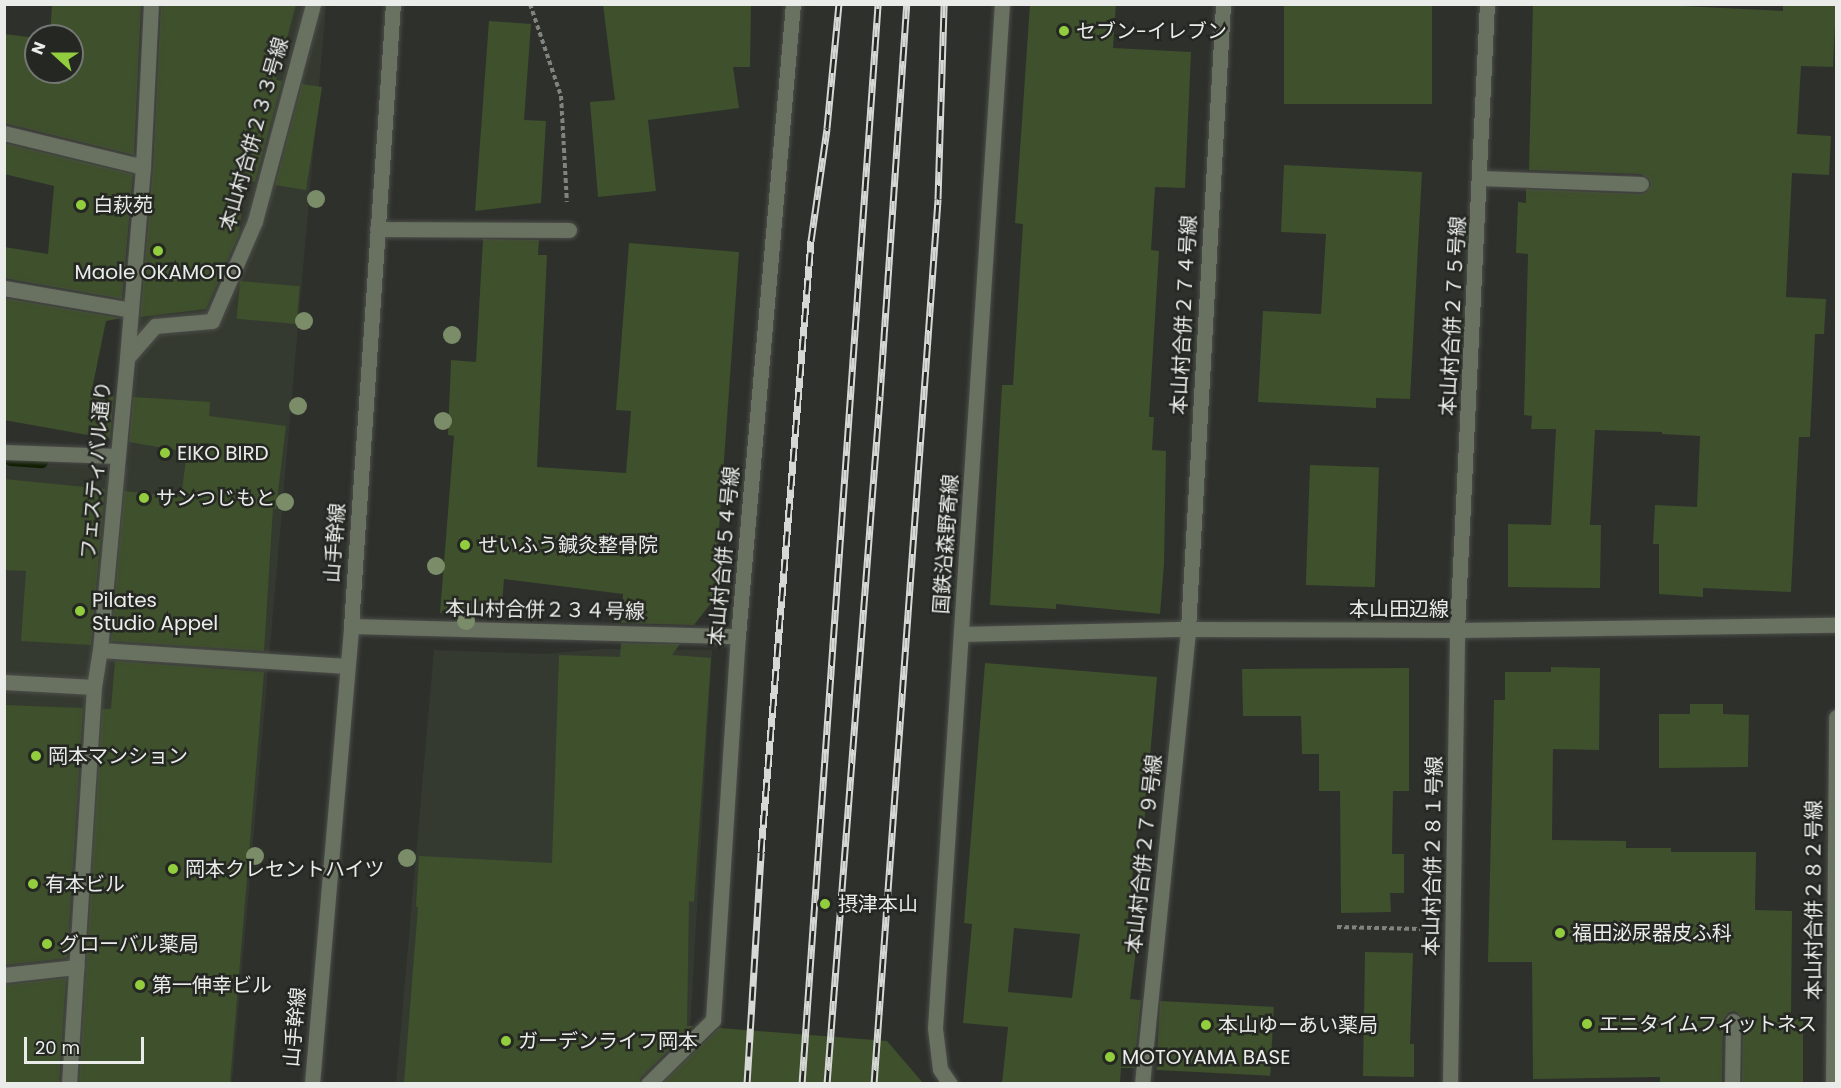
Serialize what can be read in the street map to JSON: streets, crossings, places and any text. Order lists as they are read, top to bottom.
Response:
{
  "streets": {
    "street": [
      "本山村合併２３３号線",
      "本山村合併２７４号線",
      "本山村合併２７５号線",
      "フェスティバル通り",
      "山手幹線",
      "国鉄沿森野寄線",
      "本山村合併５４号線",
      "本山田辺線",
      "本山村合併２３４号線",
      "本山村合併２７９号線",
      "本山村合併２８１号線",
      "本山村合併２８２号線"
    ]
  },
  "crossings": [
    ["本山村合併２３３号線", "フェスティバル通り"],
    ["本山村合併２７４号線", "本山田辺線"],
    ["本山村合併２７４号線", "本山村合併２７９号線"],
    ["本山村合併２７５号線", "本山田辺線"],
    ["本山村合併２７５号線", "本山村合併２８１号線"],
    ["山手幹線", "本山村合併２３４号線"],
    ["国鉄沿森野寄線", "本山田辺線"],
    ["本山村合併５４号線", "本山村合併２３４号線"],
    ["本山田辺線", "本山村合併２７９号線"],
    ["本山田辺線", "本山村合併２８１号線"]
  ],
  "places": [
    "セブン-イレブン",
    "白萩苑",
    "Maole OKAMOTO",
    "EIKO BIRD",
    "サンつじもと",
    "せいふう鍼灸整骨院",
    "Pilates Studio Appel",
    "岡本マンション",
    "岡本クレセントハイツ",
    "有本ビル",
    "摂津本山",
    "福田泌尿器皮ふ科",
    "グローバル薬局",
    "第一伸幸ビル",
    "エニタイムフィットネス",
    "本山ゆーあい薬局",
    "ガーデンライフ岡本",
    "MOTOYAMA BASE"
  ],
  "scale_bar": "20 m",
  "north": "left"
}
